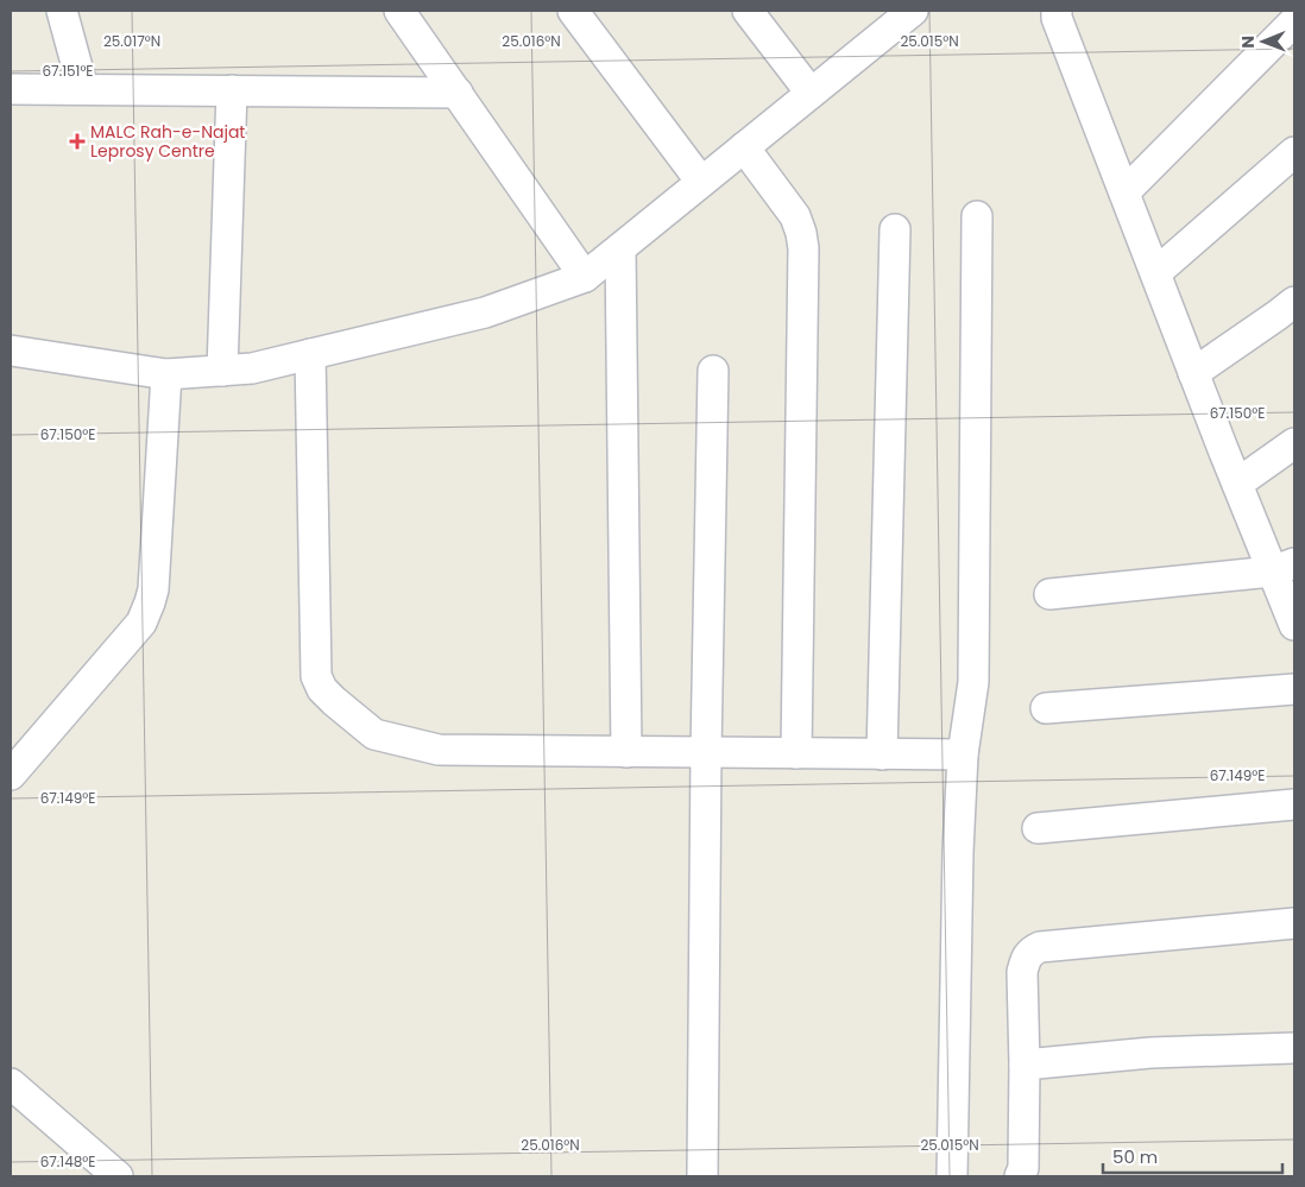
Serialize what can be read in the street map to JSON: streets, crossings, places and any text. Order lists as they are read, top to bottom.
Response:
{
  "places": {
    "health": ["MALC Rah-e-Najat Leprosy Centre"]
  },
  "scale_bar": "50 m",
  "north": "left",
  "coordinates": [
    "25.017°N",
    "25.016°N",
    "25.015°N",
    "67.151°E",
    "67.150°E",
    "67.149°E",
    "67.148°E"
  ]
}
